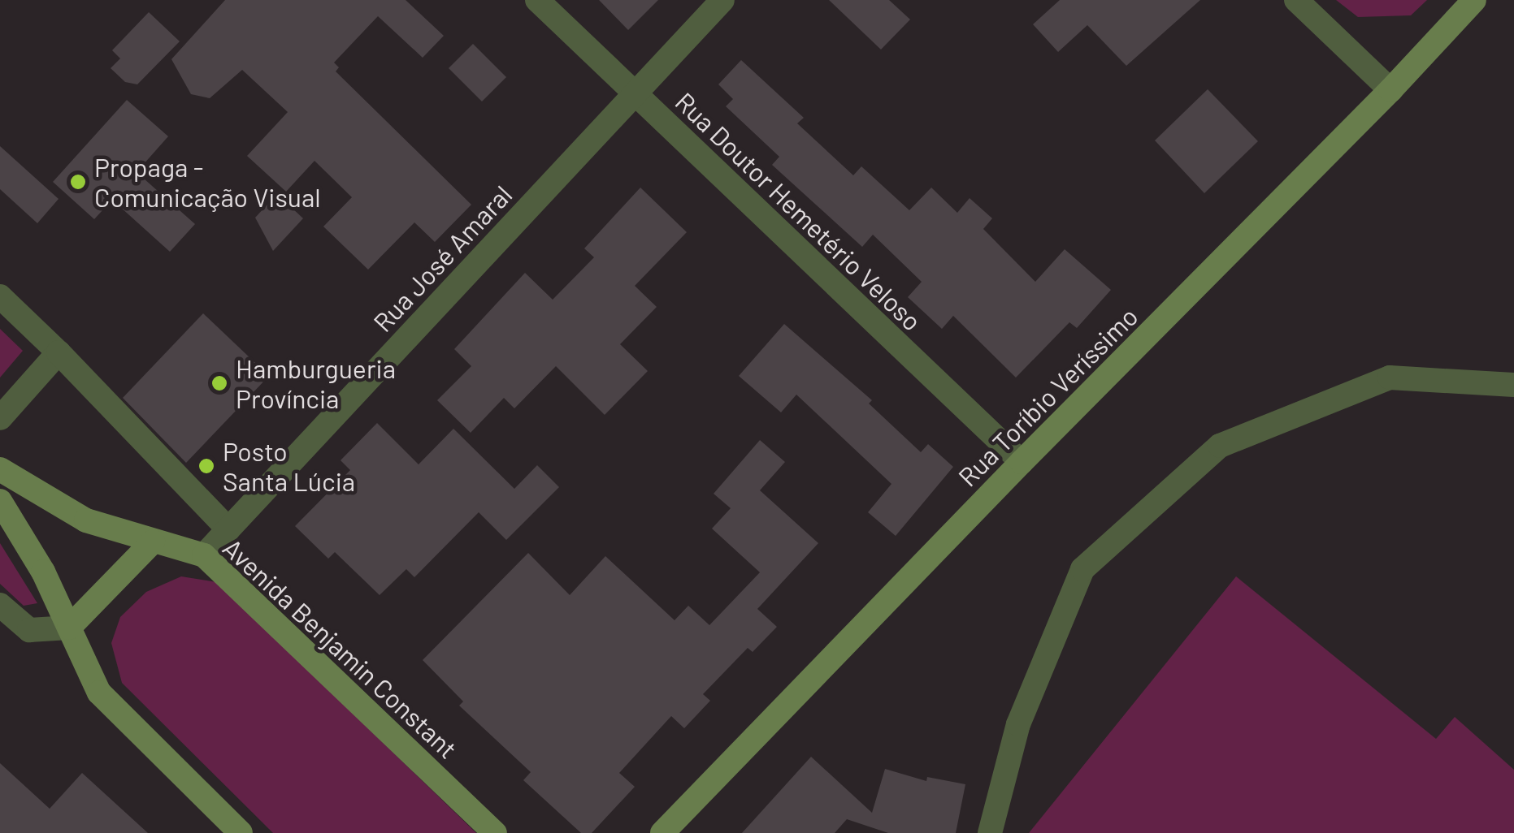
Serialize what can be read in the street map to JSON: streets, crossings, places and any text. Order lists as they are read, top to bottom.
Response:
{
  "streets": {
    "main road": ["Rua Toríbio Veríssimo", "Avenida Benjamin Constant"],
    "street": ["Rua Doutor Hemetério Veloso", "Rua José Amaral"]
  },
  "crossings": [
    ["Rua Doutor Hemetério Veloso", "Rua José Amaral"],
    ["Rua Doutor Hemetério Veloso", "Rua Toríbio Veríssimo"],
    ["Rua José Amaral", "Avenida Benjamin Constant"]
  ],
  "places": ["Propaga - Comunicação Visual", "Hamburgueria Província", "Posto Santa Lúcia"]
}
